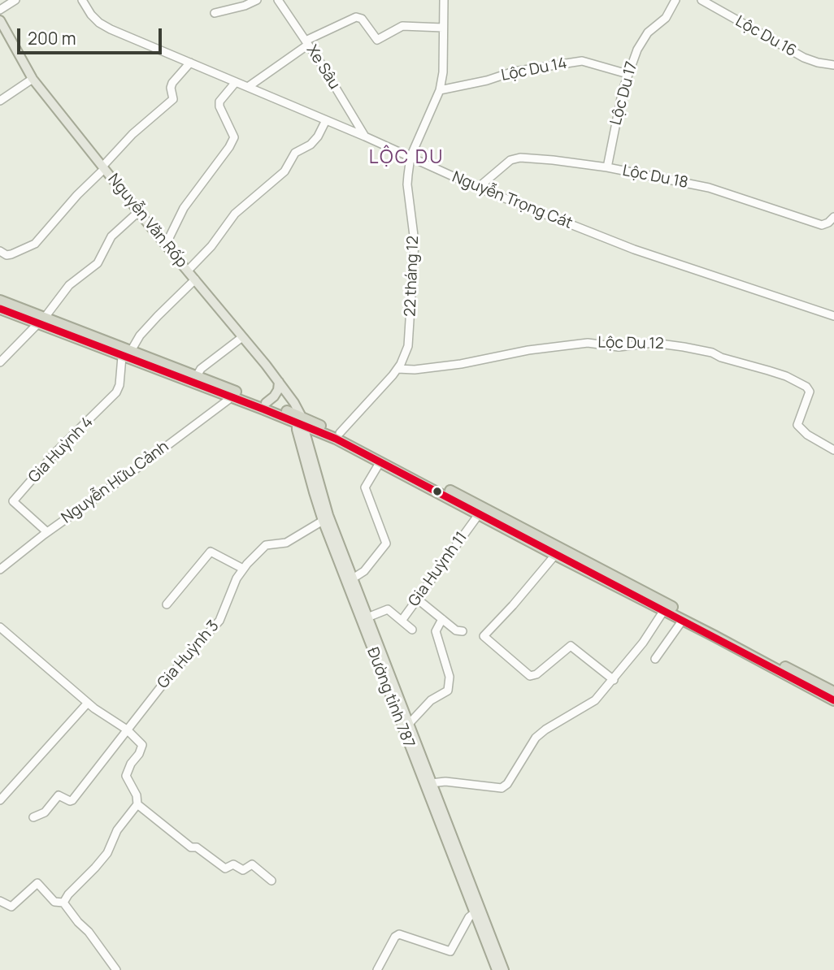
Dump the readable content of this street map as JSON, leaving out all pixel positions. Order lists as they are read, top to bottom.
{
  "streets": {
    "main road": ["Nguyễn Văn Rốp", "Đường tỉnh 787"],
    "street": [
      "Lộc Du 16",
      "Xe Sâu",
      "Lộc Du 14",
      "Lộc Du 17",
      "Lộc Du 18",
      "Nguyễn Trọng Cát",
      "22 tháng 12",
      "Lộc Du 12",
      "Gia Huỳnh 4",
      "Nguyễn Hữu Cảnh",
      "Gia Huỳnh 11",
      "Gia Huỳnh 3"
    ]
  },
  "crossings": [
    ["Xe Sâu", "Nguyễn Trọng Cát"],
    ["Lộc Du 14", "Lộc Du 17"],
    ["Lộc Du 14", "22 tháng 12"],
    ["Lộc Du 17", "Lộc Du 18"],
    ["Lộc Du 18", "Nguyễn Trọng Cát"],
    ["Nguyễn Trọng Cát", "22 tháng 12"],
    ["Nguyễn Văn Rốp", "Đường tỉnh 787"],
    ["22 tháng 12", "Lộc Du 12"],
    ["Gia Huỳnh 4", "Nguyễn Hữu Cảnh"],
    ["Gia Huỳnh 11", "Đường tỉnh 787"],
    ["Gia Huỳnh 3", "Đường tỉnh 787"]
  ],
  "districts": ["LỘC DU"],
  "scale_bar": "200 m"
}
